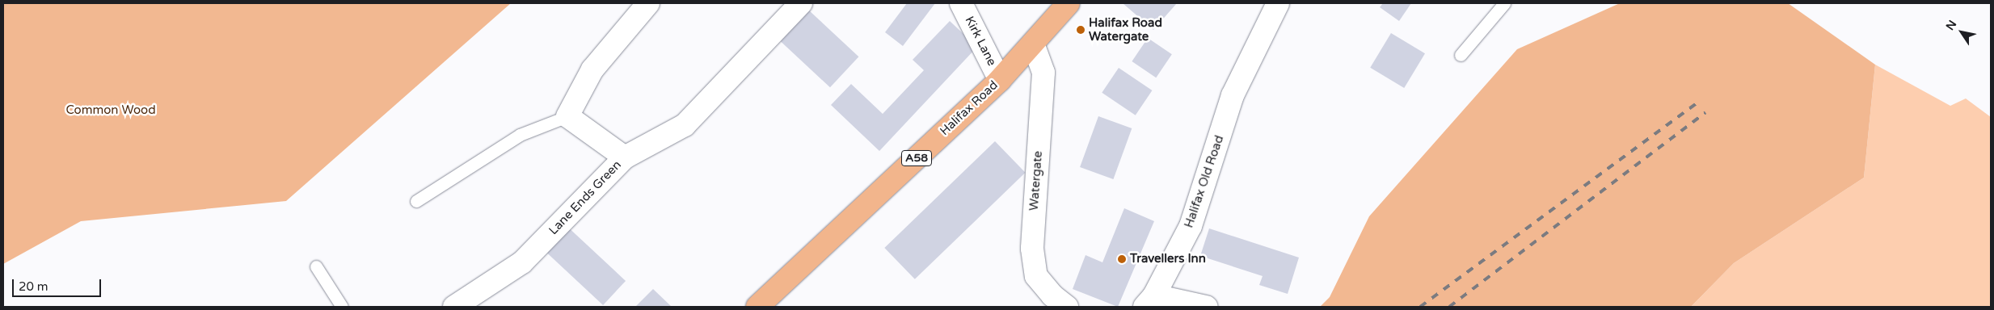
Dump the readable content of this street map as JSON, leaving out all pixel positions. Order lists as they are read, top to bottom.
{
  "streets": {
    "highway": ["Halifax Road", "A58"],
    "street": [
      "Kirk Lane",
      "Watergate",
      "Halifax Old Road",
      "Lane Ends Green"
    ]
  },
  "crossings": [
    ["Kirk Lane", "Halifax Road"],
    ["Halifax Road", "Watergate"]
  ],
  "parks": ["Common Wood"],
  "places": ["Halifax Road Watergate", "Travellers Inn"],
  "scale_bar": "20 m",
  "north": "top left"
}
